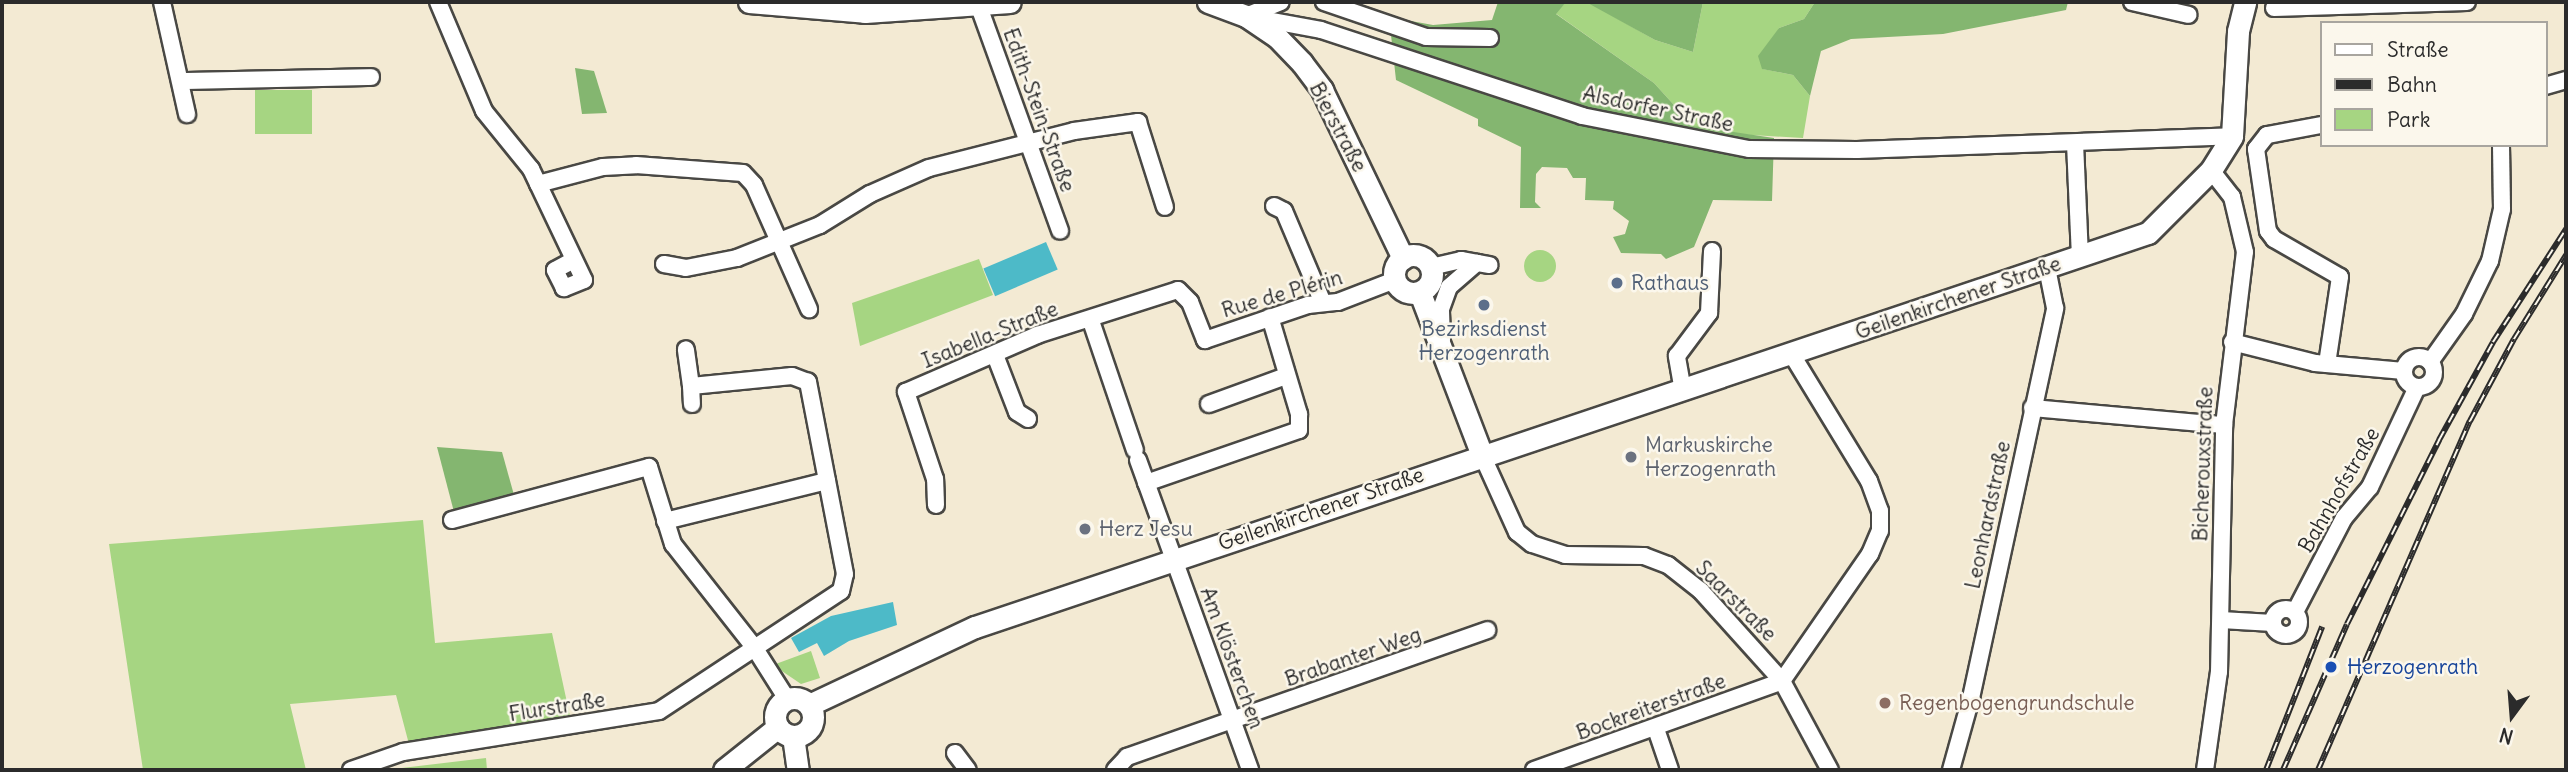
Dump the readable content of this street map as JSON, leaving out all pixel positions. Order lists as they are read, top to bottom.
{
  "streets": {
    "main road": ["Bierstraße", "Geilenkirchener Straße"],
    "street": [
      "Alsdorfer Straße",
      "Edith-Stein-Straße",
      "Rue de Plérin",
      "Isabella-Straße",
      "Bicherouxstraße",
      "Bahnhofstraße",
      "Leonhardstraße",
      "Saarstraße",
      "Brabanter Weg",
      "Am Klösterchen",
      "Flurstraße",
      "Bockreiterstraße"
    ]
  },
  "crossings": [
    ["Alsdorfer Straße", "Bierstraße"],
    ["Alsdorfer Straße", "Geilenkirchener Straße"],
    ["Bierstraße", "Rue de Plérin"],
    ["Rue de Plérin", "Isabella-Straße"],
    ["Rue de Plérin", "Am Klösterchen"],
    ["Geilenkirchener Straße", "Bicherouxstraße"],
    ["Geilenkirchener Straße", "Leonhardstraße"],
    ["Geilenkirchener Straße", "Saarstraße"],
    ["Geilenkirchener Straße", "Am Klösterchen"],
    ["Isabella-Straße", "Am Klösterchen"],
    ["Bicherouxstraße", "Bahnhofstraße"],
    ["Saarstraße", "Bockreiterstraße"],
    ["Brabanter Weg", "Am Klösterchen"]
  ],
  "places": [
    "Rathaus",
    "Bezirksdienst Herzogenrath",
    "Markuskirche Herzogenrath",
    "Herz Jesu",
    "Herzogenrath",
    "Regenbogengrundschule"
  ],
  "legend": ["Straße", "Bahn", "Park"],
  "north": "bottom"
}
